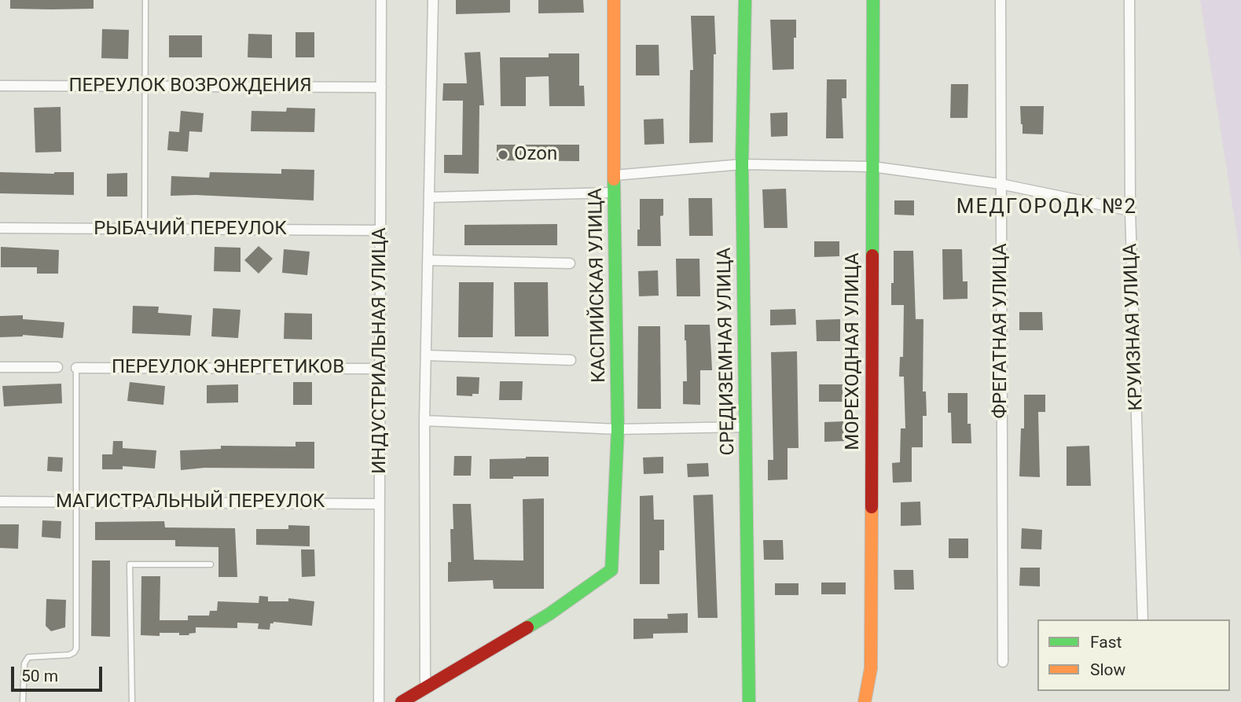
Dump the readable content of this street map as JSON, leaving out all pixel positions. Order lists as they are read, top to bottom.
{
  "streets": {
    "street": [
      "ПЕРЕУЛОК ВОЗРОЖДЕНИЯ",
      "РЫБАЧИЙ ПЕРЕУЛОК",
      "КАСПИЙСКАЯ УЛИЦА",
      "КРУИЗНАЯ УЛИЦА",
      "ФРЕГАТНАЯ УЛИЦА",
      "ИНДУСТРИАЛЬНАЯ УЛИЦА",
      "СРЕДИЗЕМНАЯ УЛИЦА",
      "МОРЕХОДНАЯ УЛИЦА",
      "ПЕРЕУЛОК ЭНЕРГЕТИКОВ",
      "МАГИСТРАЛЬНЫЙ ПЕРЕУЛОК"
    ]
  },
  "crossings": [
    ["ПЕРЕУЛОК ВОЗРОЖДЕНИЯ", "ИНДУСТРИАЛЬНАЯ УЛИЦА"],
    ["РЫБАЧИЙ ПЕРЕУЛОК", "ИНДУСТРИАЛЬНАЯ УЛИЦА"],
    ["ИНДУСТРИАЛЬНАЯ УЛИЦА", "ПЕРЕУЛОК ЭНЕРГЕТИКОВ"],
    ["ИНДУСТРИАЛЬНАЯ УЛИЦА", "МАГИСТРАЛЬНЫЙ ПЕРЕУЛОК"]
  ],
  "districts": ["МЕДГОРОДК №2"],
  "places": ["Ozon"],
  "legend": ["Fast", "Slow"],
  "scale_bar": "50 m"
}
